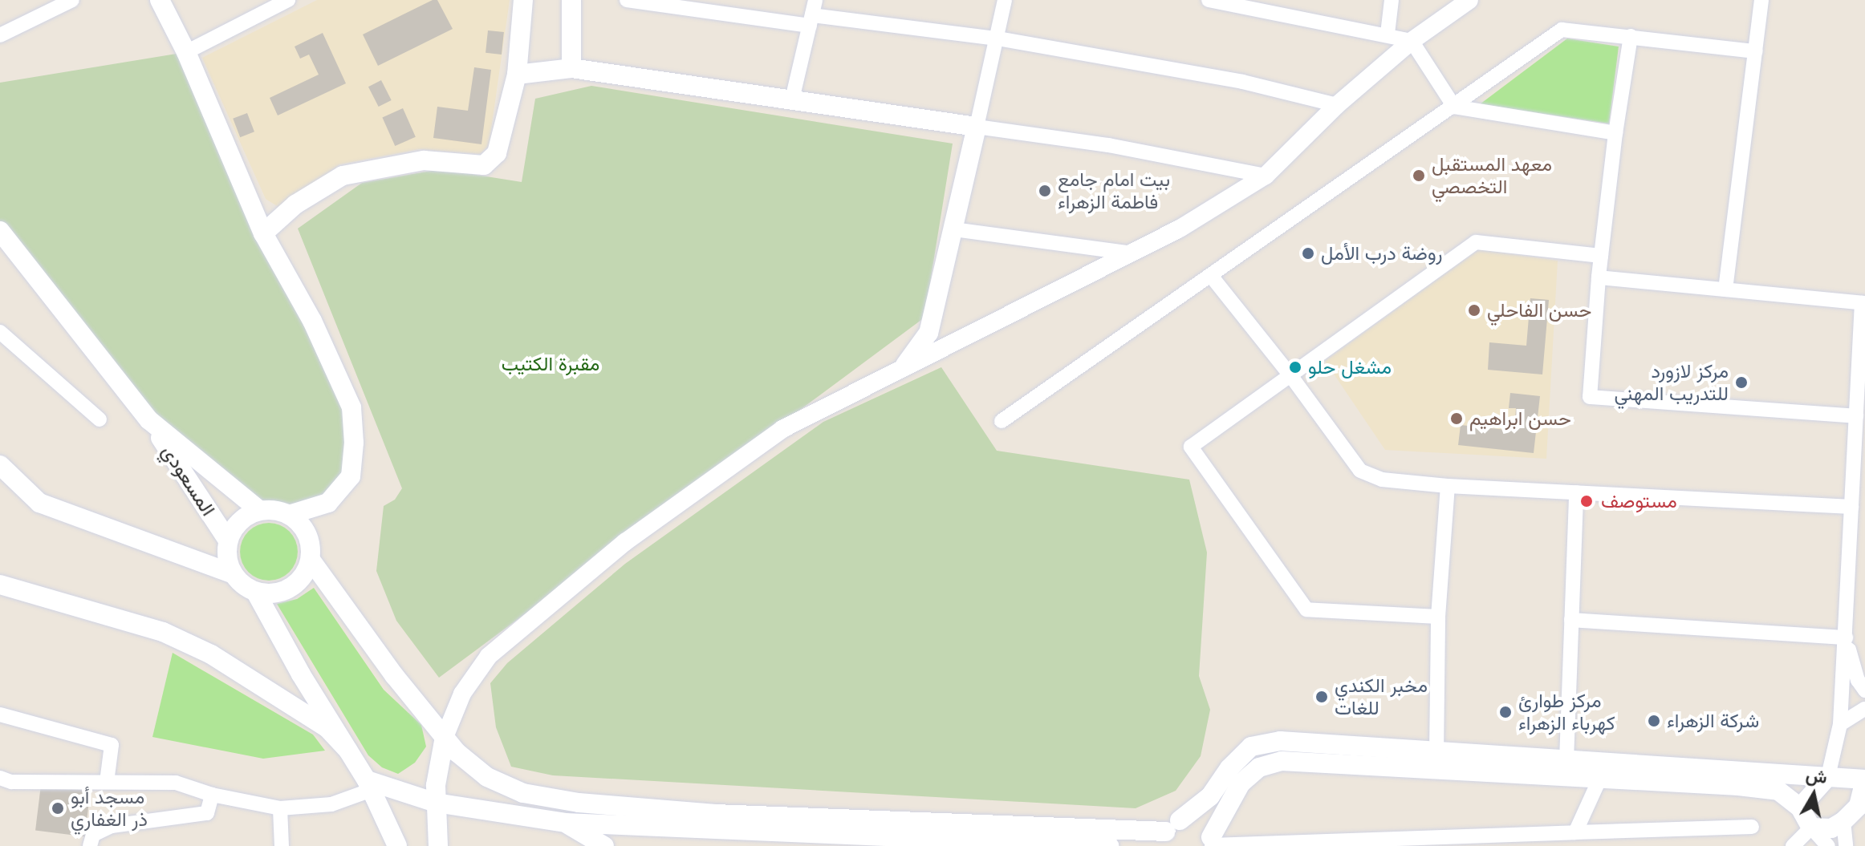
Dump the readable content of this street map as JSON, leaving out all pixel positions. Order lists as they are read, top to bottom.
{
  "streets": {
    "main road": ["المسعودي"]
  },
  "parks": ["مقبرة الكتيب"],
  "places": [
    "معهد المستقبل التخصصي",
    "بيت امام جامع فاطمة الزهراء",
    "روضة درب الأمل",
    "حسن الفاحلي",
    "مشغل حلو",
    "مركز لازورد للتدريب المهني",
    "حسن ابراهيم",
    "مستوصف",
    "مخبر الكندي للغات",
    "مركز طوارئ كهرباء الزهراء",
    "شركة الزهراء",
    "مسجد أبو ذر الغفاري"
  ],
  "north": "top"
}
